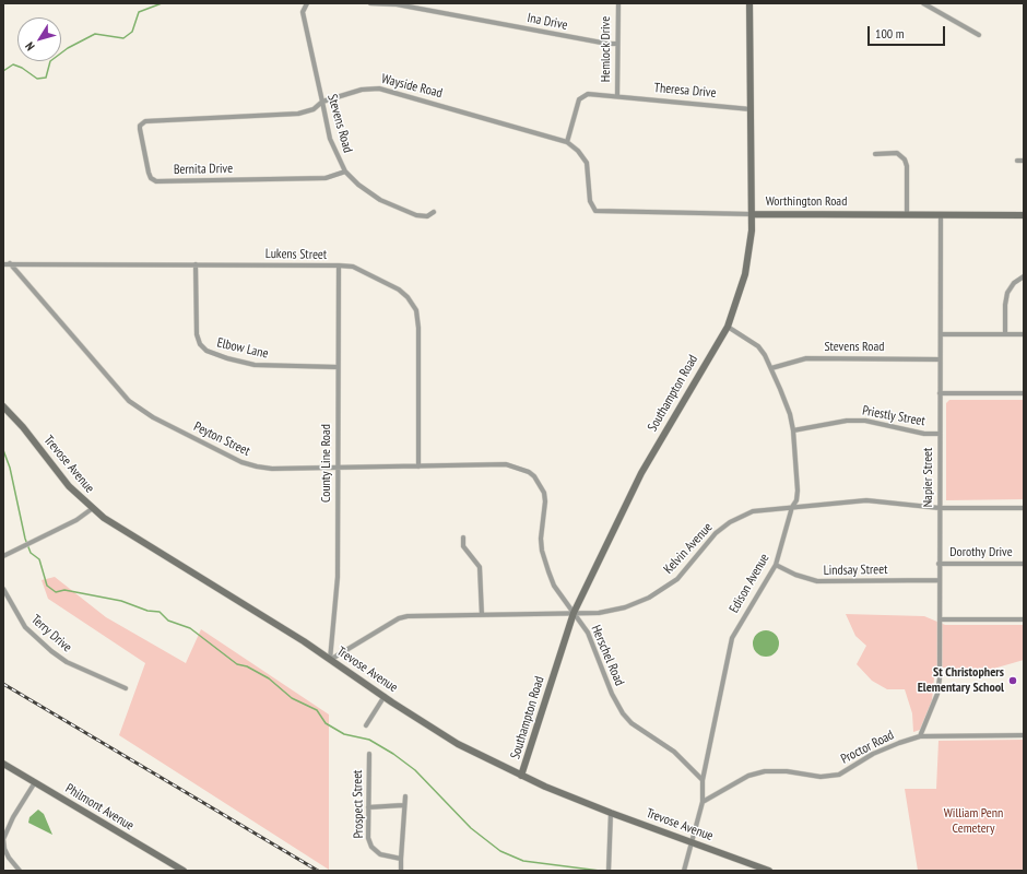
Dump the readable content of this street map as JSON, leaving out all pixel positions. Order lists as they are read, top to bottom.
{
  "streets": {
    "street": [
      "Ina Drive",
      "Hemlock Drive",
      "Wayside Road",
      "Theresa Drive",
      "Stevens Road",
      "Bernita Drive",
      "Worthington Road",
      "Lukens Street",
      "Elbow Lane",
      "Southampton Road",
      "Priestly Street",
      "Peyton Street",
      "County Line Road",
      "Trevose Avenue",
      "Napier Street",
      "Kelvin Avenue",
      "Dorothy Drive",
      "Lindsay Street",
      "Edison Avenue",
      "Terry Drive",
      "Herschel Road",
      "Proctor Road",
      "Prospect Street",
      "Philmont Avenue"
    ]
  },
  "crossings": [
    ["Ina Drive", "Hemlock Drive"],
    ["Hemlock Drive", "Theresa Drive"],
    ["Wayside Road", "Stevens Road"],
    ["Wayside Road", "Bernita Drive"],
    ["Wayside Road", "Worthington Road"],
    ["Theresa Drive", "Southampton Road"],
    ["Stevens Road", "Bernita Drive"],
    ["Stevens Road", "Napier Street"],
    ["Stevens Road", "Edison Avenue"],
    ["Worthington Road", "Southampton Road"],
    ["Worthington Road", "Napier Street"],
    ["Lukens Street", "Elbow Lane"],
    ["Lukens Street", "Peyton Street"],
    ["Lukens Street", "County Line Road"],
    ["Elbow Lane", "County Line Road"],
    ["Southampton Road", "Trevose Avenue"],
    ["Southampton Road", "Kelvin Avenue"],
    ["Southampton Road", "Edison Avenue"],
    ["Southampton Road", "Herschel Road"],
    ["Priestly Street", "Napier Street"],
    ["Priestly Street", "Edison Avenue"],
    ["Peyton Street", "County Line Road"],
    ["Peyton Street", "Herschel Road"],
    ["County Line Road", "Trevose Avenue"],
    ["County Line Road", "Kelvin Avenue"],
    ["Trevose Avenue", "Kelvin Avenue"],
    ["Trevose Avenue", "Edison Avenue"],
    ["Napier Street", "Kelvin Avenue"],
    ["Napier Street", "Dorothy Drive"],
    ["Napier Street", "Lindsay Street"],
    ["Napier Street", "Proctor Road"],
    ["Kelvin Avenue", "Edison Avenue"],
    ["Kelvin Avenue", "Herschel Road"],
    ["Lindsay Street", "Edison Avenue"],
    ["Edison Avenue", "Herschel Road"],
    ["Edison Avenue", "Proctor Road"]
  ],
  "parks": ["William Penn Cemetery"],
  "places": ["St Christophers Elementary School"],
  "scale_bar": "100 m",
  "north": "bottom left"
}
